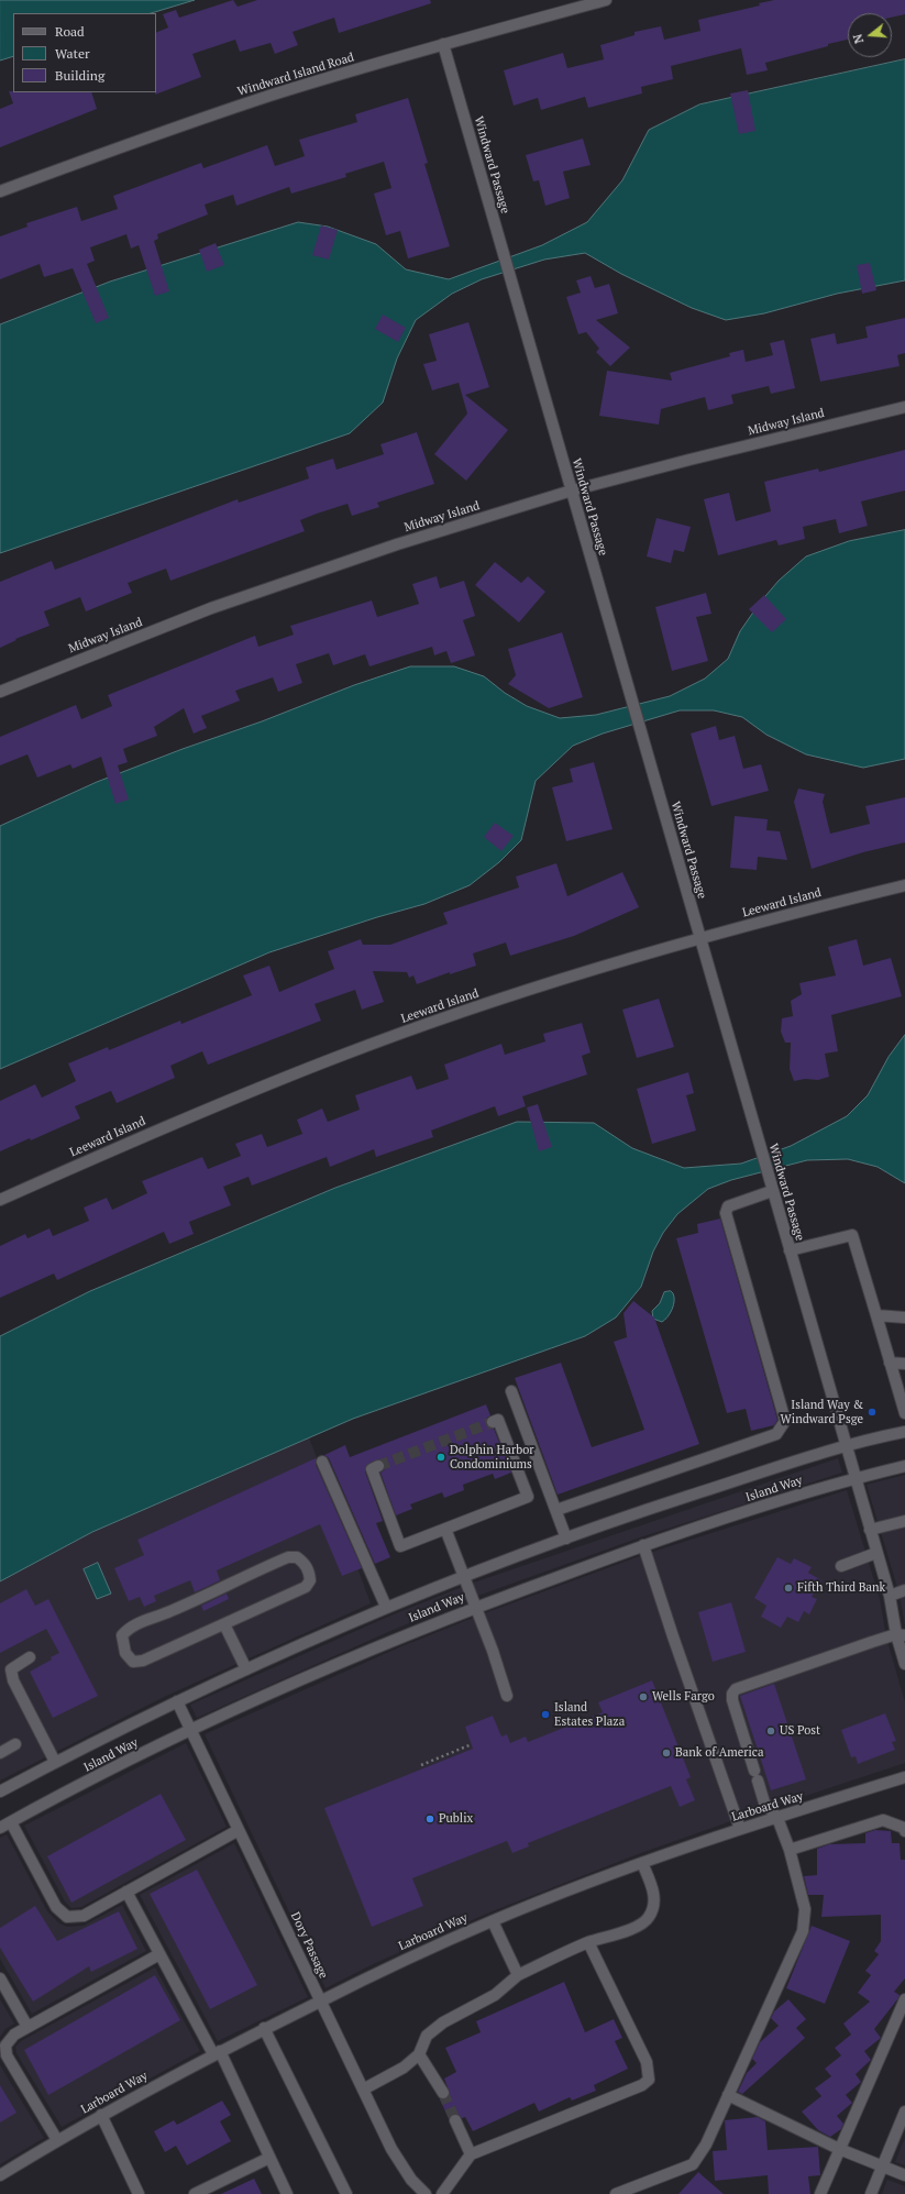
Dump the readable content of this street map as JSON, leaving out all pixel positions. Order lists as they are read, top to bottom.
{
  "streets": {
    "street": [
      "Windward Island Road",
      "Windward Passage",
      "Midway Island",
      "Leeward Island",
      "Island Way",
      "Larboard Way",
      "Dory Passage"
    ]
  },
  "crossings": [
    ["Windward Island Road", "Windward Passage"],
    ["Windward Passage", "Midway Island"],
    ["Windward Passage", "Leeward Island"],
    ["Windward Passage", "Island Way"],
    ["Island Way", "Dory Passage"],
    ["Larboard Way", "Dory Passage"]
  ],
  "places": [
    "Island Way & Windward Psge",
    "Dolphin Harbor Condominiums",
    "Fifth Third Bank",
    "Wells Fargo",
    "Island Estates Plaza",
    "US Post",
    "Bank of America",
    "Publix"
  ],
  "legend": ["Road", "Water", "Building"],
  "north": "left"
}
